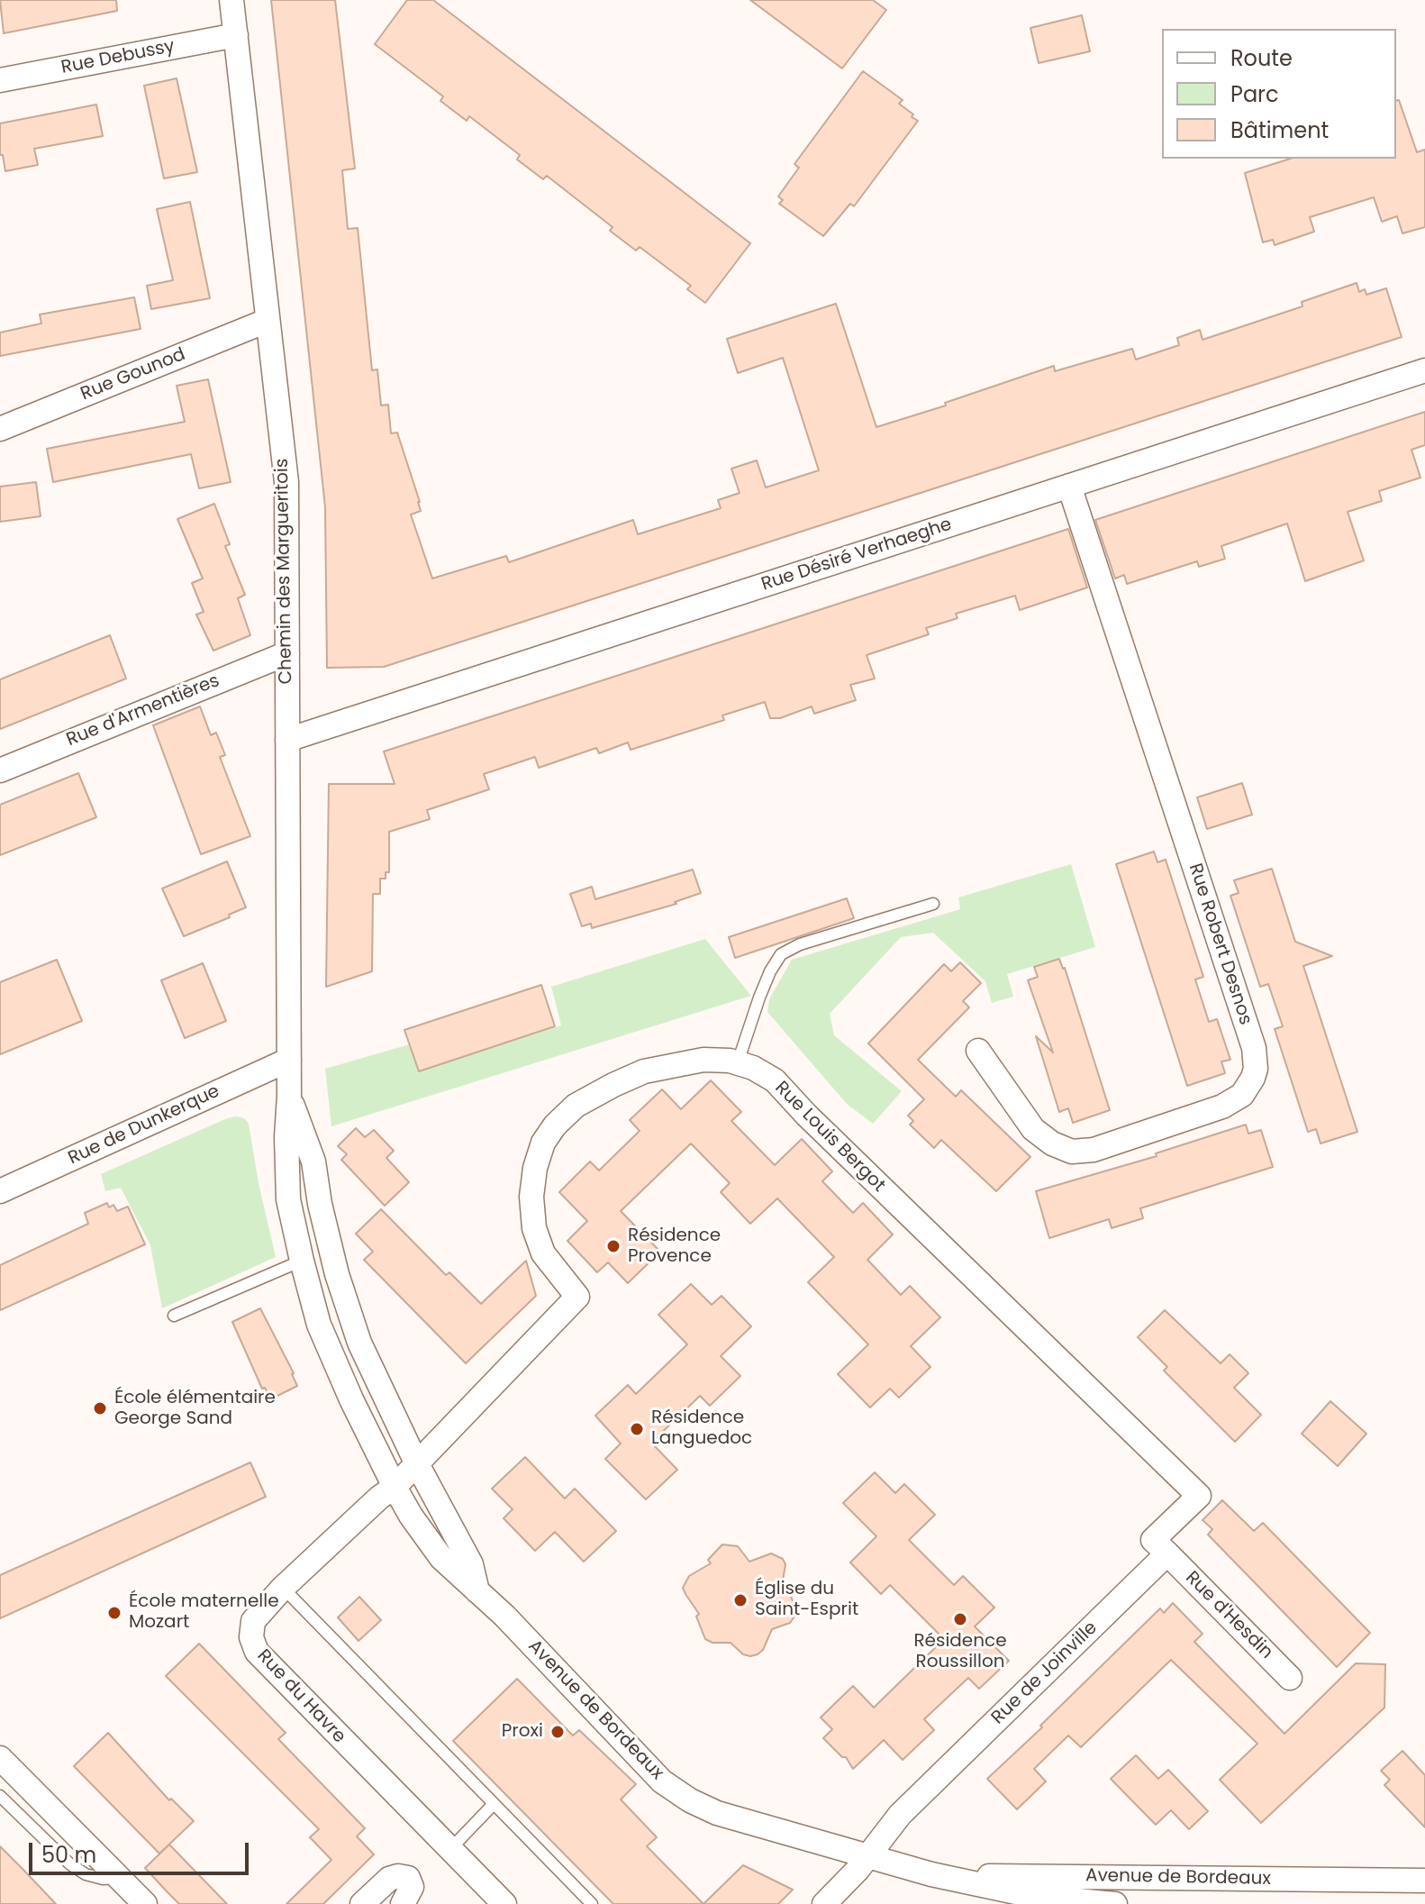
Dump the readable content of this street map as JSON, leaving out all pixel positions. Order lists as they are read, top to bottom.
{
  "streets": {
    "street": [
      "Rue Debussy",
      "Rue Gounod",
      "Rue Désiré Verhaeghe",
      "Chemin des Margueritois",
      "Rue d'Armentières",
      "Rue Robert Desnos",
      "Rue de Dunkerque",
      "Rue Louis Bergot",
      "Rue d'Hesdin",
      "Rue de Joinville",
      "Rue du Havre",
      "Avenue de Bordeaux"
    ]
  },
  "crossings": [
    ["Rue Debussy", "Chemin des Margueritois"],
    ["Rue Gounod", "Chemin des Margueritois"],
    ["Rue Désiré Verhaeghe", "Chemin des Margueritois"],
    ["Rue Désiré Verhaeghe", "Rue Robert Desnos"],
    ["Chemin des Margueritois", "Rue d'Armentières"],
    ["Chemin des Margueritois", "Rue de Dunkerque"],
    ["Chemin des Margueritois", "Avenue de Bordeaux"],
    ["Rue de Dunkerque", "Avenue de Bordeaux"],
    ["Rue Louis Bergot", "Rue d'Hesdin"],
    ["Rue Louis Bergot", "Rue de Joinville"],
    ["Rue Louis Bergot", "Rue du Havre"],
    ["Rue Louis Bergot", "Avenue de Bordeaux"],
    ["Rue d'Hesdin", "Rue de Joinville"],
    ["Rue de Joinville", "Avenue de Bordeaux"],
    ["Rue du Havre", "Avenue de Bordeaux"]
  ],
  "places": [
    "Résidence Provence",
    "École élémentaire George Sand",
    "Résidence Languedoc",
    "Église du Saint-Esprit",
    "École maternelle Mozart",
    "Résidence Roussillon",
    "Proxi"
  ],
  "legend": ["Route", "Parc", "Bâtiment"],
  "scale_bar": "50 m"
}
